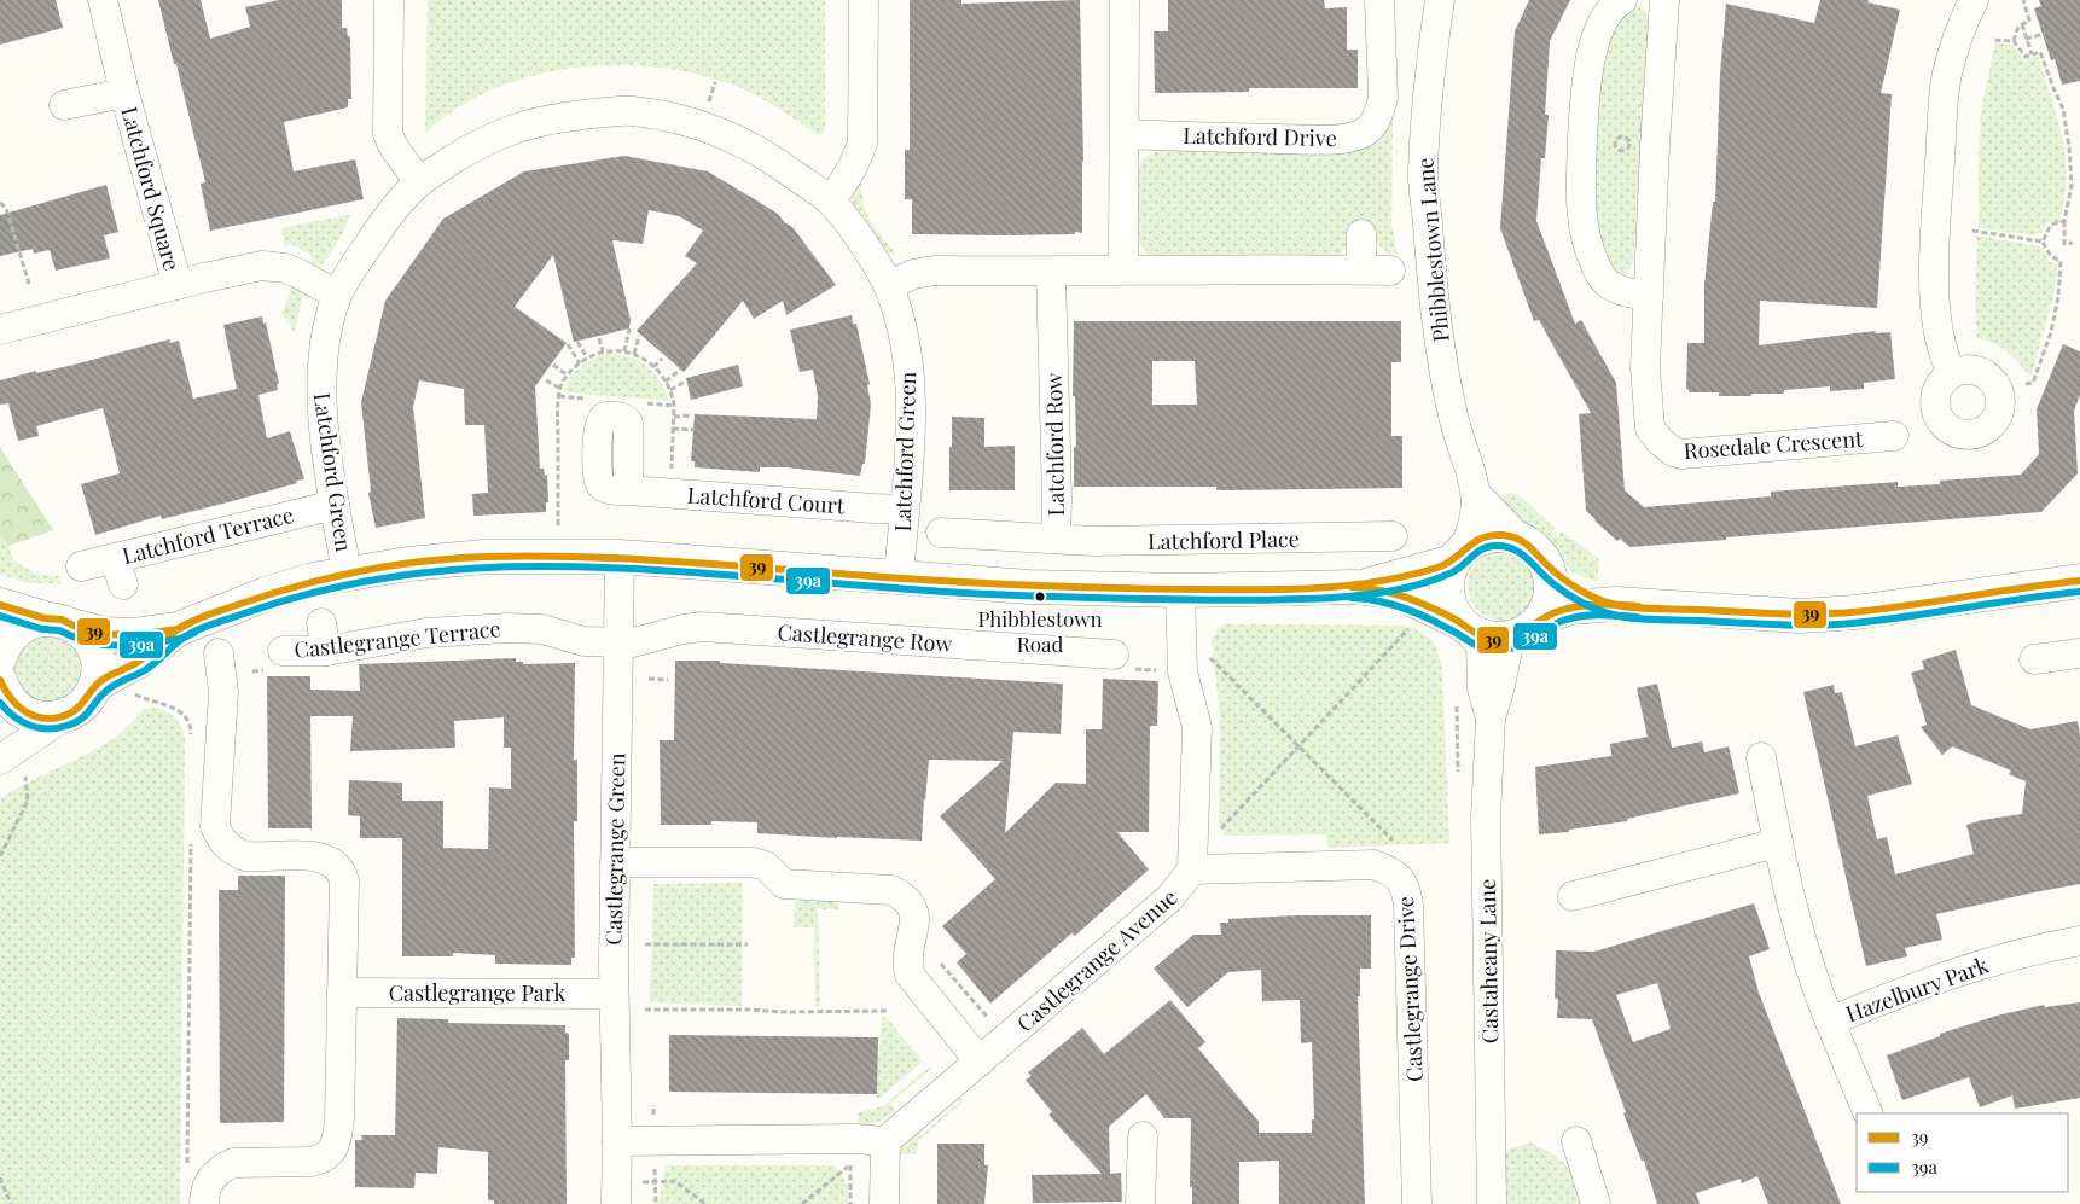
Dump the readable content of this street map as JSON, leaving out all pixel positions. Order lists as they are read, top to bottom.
{
  "streets": {
    "street": [
      "Latchford Drive",
      "Latchford Square",
      "Phibblestown Lane",
      "Latchford Row",
      "Rosedale Crescent",
      "Latchford Green",
      "Latchford Court",
      "Latchford Terrace",
      "Latchford Place",
      "Castlegrange Row",
      "Castlegrange Terrace",
      "Castlegrange Green",
      "Castlegrange Avenue",
      "Castaheany Lane",
      "Castlegrange Drive",
      "Hazelbury Park",
      "Castlegrange Park"
    ]
  },
  "crossings": [
    ["Latchford Square", "Latchford Green"],
    ["Phibblestown Lane", "Castaheany Lane"],
    ["Latchford Row", "Latchford Place"],
    ["Latchford Green", "Latchford Court"],
    ["Latchford Green", "Latchford Terrace"],
    ["Castlegrange Row", "Castlegrange Terrace"],
    ["Castlegrange Row", "Castlegrange Green"],
    ["Castlegrange Terrace", "Castlegrange Green"],
    ["Castlegrange Green", "Castlegrange Park"],
    ["Castlegrange Avenue", "Castlegrange Drive"]
  ],
  "places": ["Phibblestown Road"],
  "lines": ["transit line 39", "transit line 39a"],
  "legend": ["39", "39a"]
}
